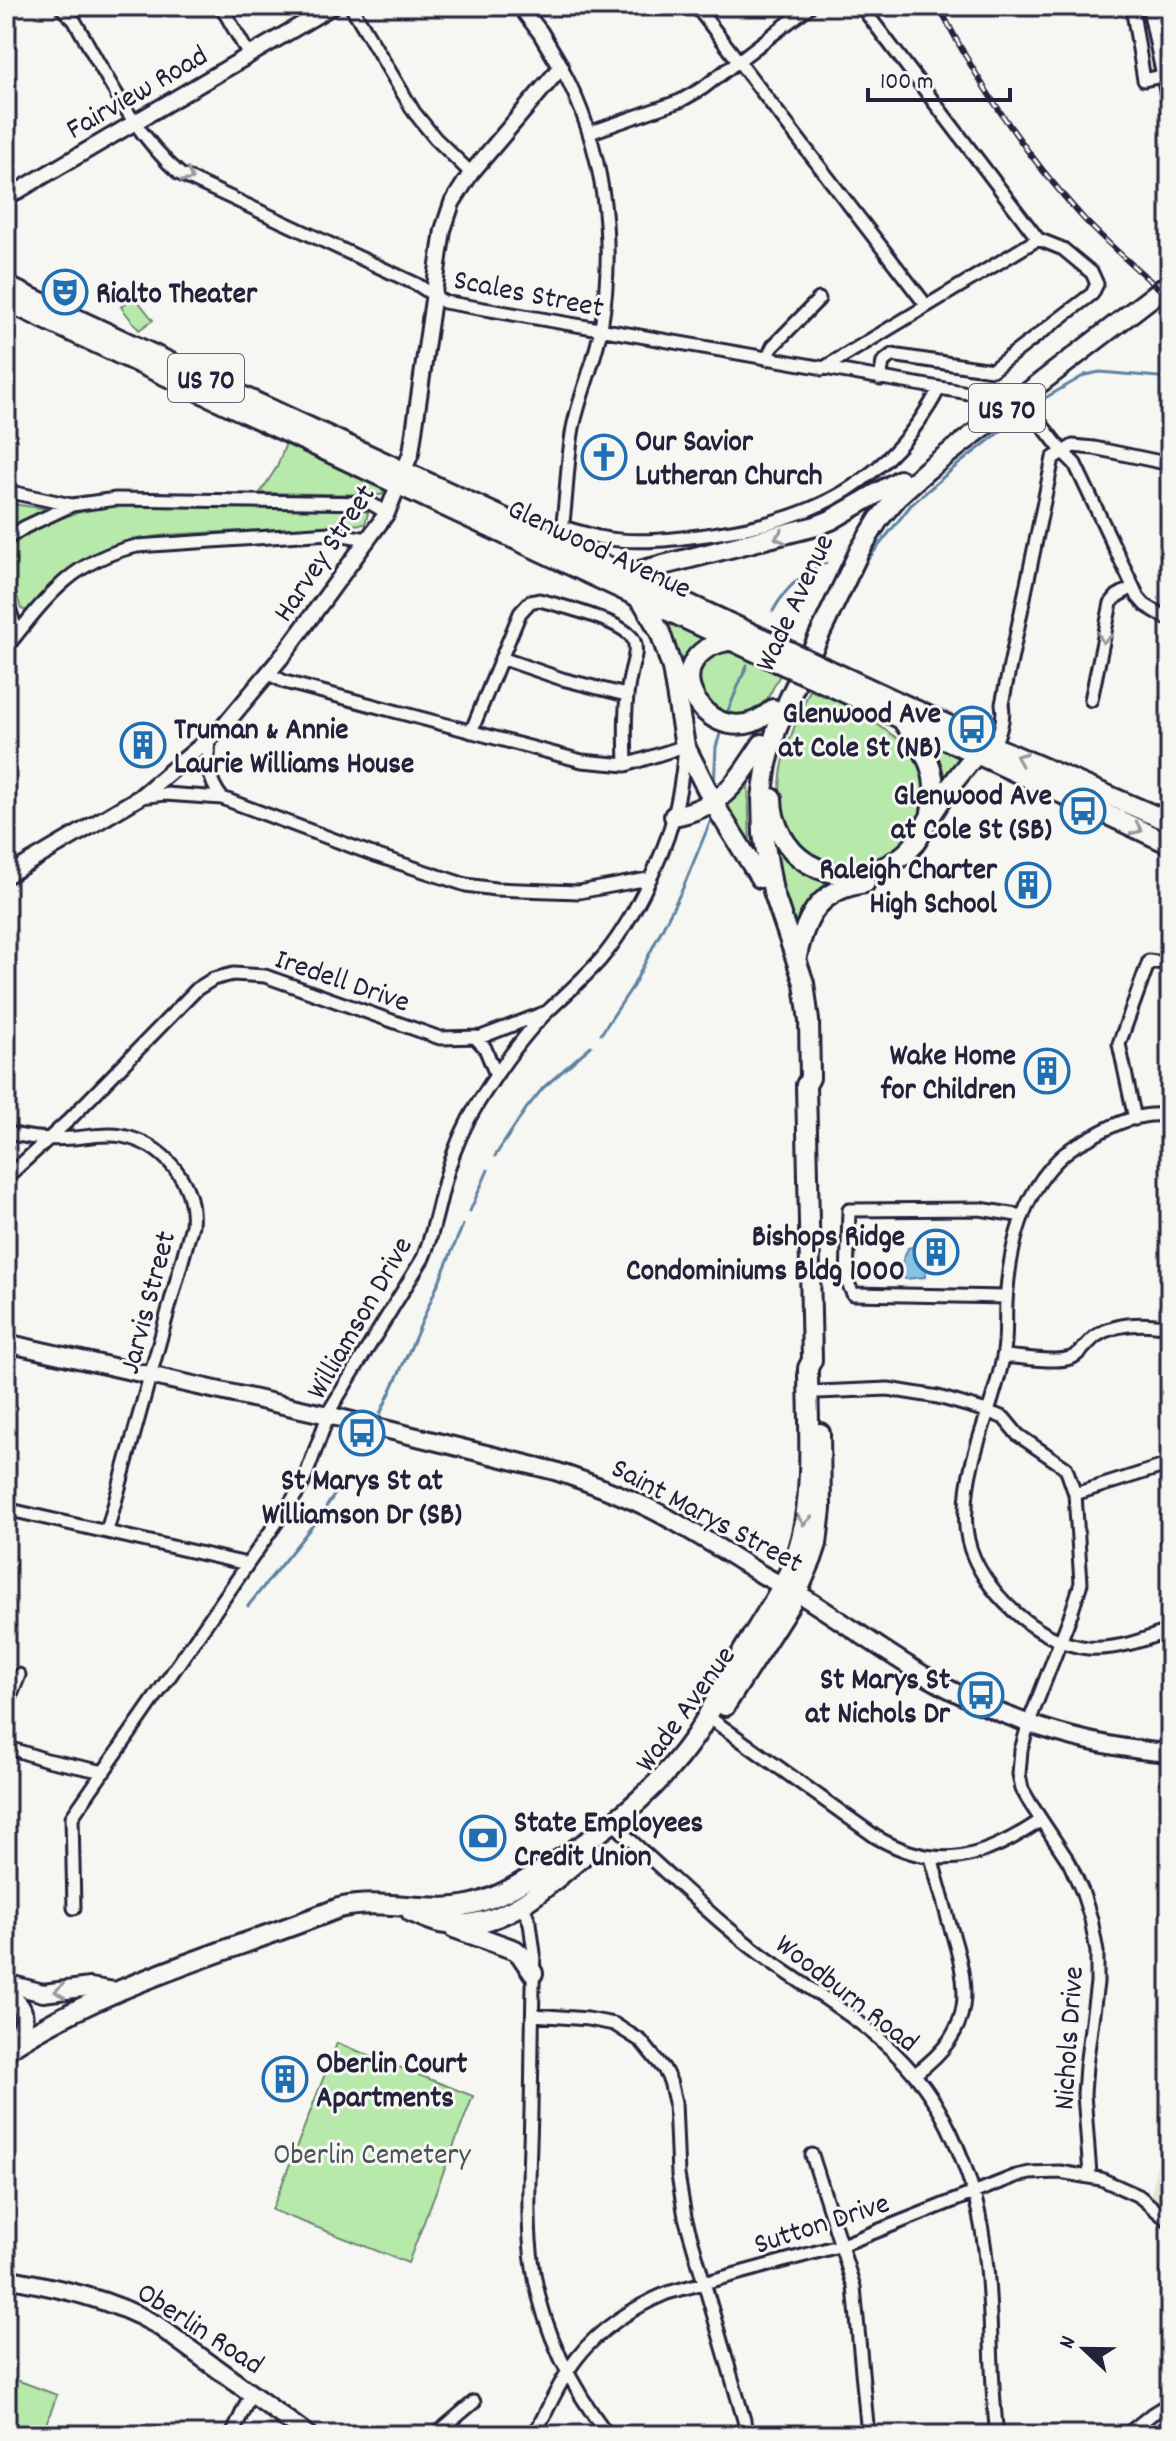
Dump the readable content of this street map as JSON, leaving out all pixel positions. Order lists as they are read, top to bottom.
{
  "streets": {
    "main road": [
      "US 70",
      "Glenwood Avenue",
      "Wade Avenue",
      "Saint Marys Street",
      "Oberlin Road"
    ],
    "street": [
      "Fairview Road",
      "Scales Street",
      "Harvey Street",
      "Iredell Drive",
      "Jarvis Street",
      "Williamson Drive",
      "Woodburn Road",
      "Nichols Drive",
      "Sutton Drive"
    ]
  },
  "crossings": [
    ["Fairview Road", "Scales Street"],
    ["Scales Street", "Harvey Street"],
    ["Scales Street", "Wade Avenue"],
    ["US 70", "Glenwood Avenue"],
    ["US 70", "Wade Avenue"],
    ["Glenwood Avenue", "Harvey Street"],
    ["Wade Avenue", "Saint Marys Street"],
    ["Wade Avenue", "Woodburn Road"],
    ["Iredell Drive", "Jarvis Street"],
    ["Iredell Drive", "Williamson Drive"],
    ["Jarvis Street", "Saint Marys Street"],
    ["Williamson Drive", "Saint Marys Street"],
    ["Saint Marys Street", "Nichols Drive"],
    ["Woodburn Road", "Sutton Drive"],
    ["Nichols Drive", "Sutton Drive"]
  ],
  "parks": ["Oberlin Cemetery"],
  "places": {
    "theatre": ["Rialto Theater"],
    "church": ["Our Savior Lutheran Church"],
    "bus stop": [
      "Glenwood Ave at Cole St (NB)",
      "Glenwood Ave at Cole St (SB)",
      "St Marys St at Williamson Dr (SB)",
      "St Marys St at Nichols Dr"
    ],
    "building": [
      "Truman & Annie Laurie Williams House",
      "Raleigh Charter High School",
      "Wake Home for Children",
      "Bishops Ridge Condominiums Bldg 1000",
      "Oberlin Court Apartments"
    ],
    "bank": ["State Employees Credit Union"]
  },
  "scale_bar": "100 m",
  "north": "left"
}
